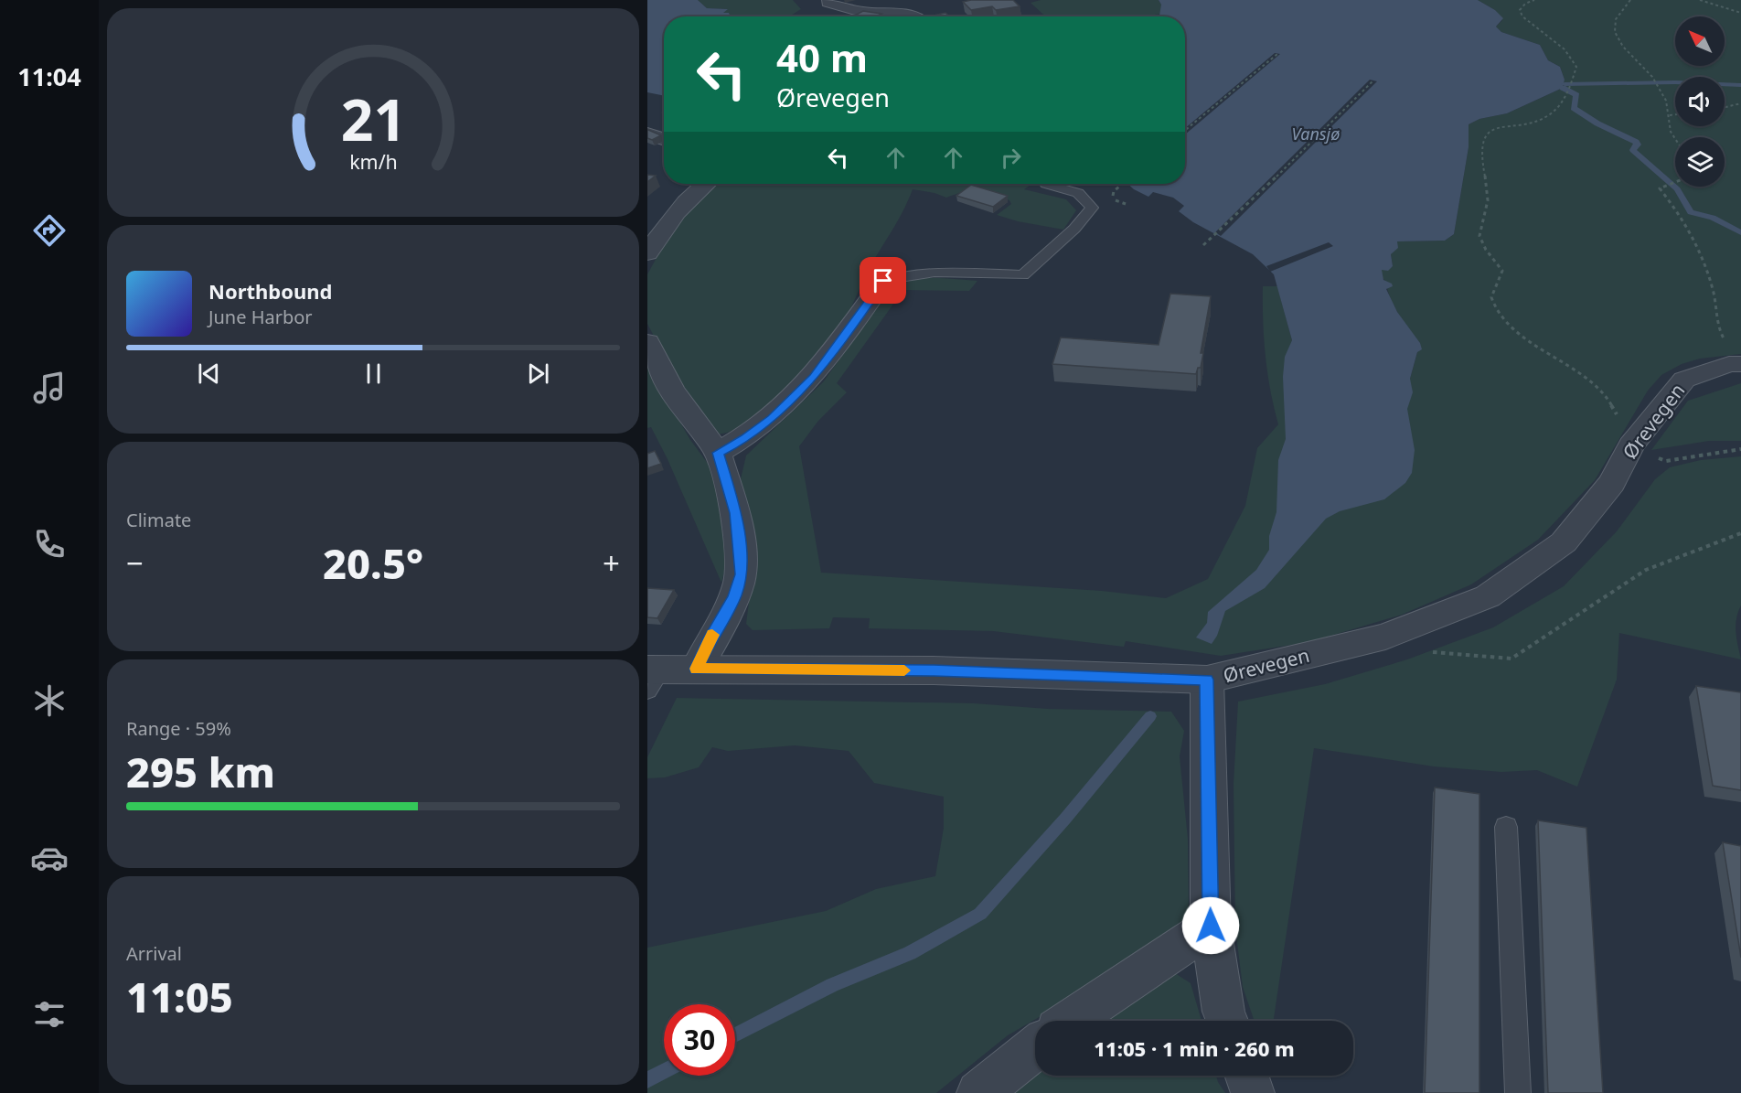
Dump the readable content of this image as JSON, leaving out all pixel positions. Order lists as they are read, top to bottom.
{
  "streets": {
    "street": ["Ørevegen"]
  },
  "water": ["Vansjø"],
  "north": "top left",
  "page": {
    "tabs": "11:04",
    "turn": ["40 m", "Ørevegen"],
    "song": ["Northbound", "June Harbor"],
    "tile": [
      "Climate",
      ["Range · 59%", "295 km"],
      ["Arrival", "11:05"]
    ],
    "heat": ["−", "20.5°", "+"],
    "limit": "30",
    "trip": "11:05 · 1 min · 260 m",
    "gauge": ["21", "km/h"]
  }
}
